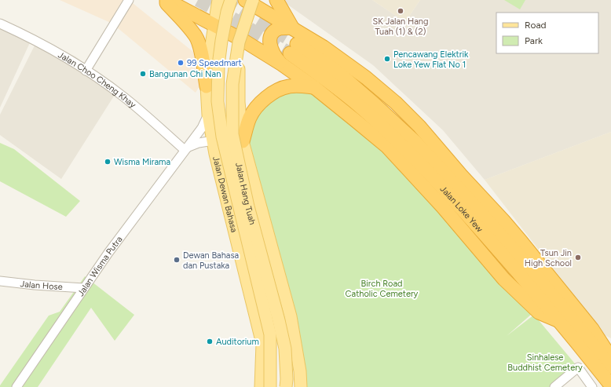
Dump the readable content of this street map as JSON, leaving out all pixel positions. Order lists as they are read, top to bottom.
{
  "streets": {
    "highway": ["Jalan Loke Yew"],
    "main road": ["Jalan Hang Tuah", "Jalan Dewan Bahasa"],
    "street": ["Jalan Choo Cheng Khay", "Jalan Wisma Putra", "Jalan Hose"]
  },
  "crossings": [
    ["Jalan Choo Cheng Khay", "Jalan Wisma Putra"],
    ["Jalan Dewan Bahasa", "Jalan Wisma Putra"],
    ["Jalan Wisma Putra", "Jalan Hose"]
  ],
  "parks": ["Birch Road Catholic Cemetery", "Sinhalese Buddhist Cemetery"],
  "places": [
    "SK Jalan Hang Tuah (1) & (2)",
    "Pencawang Elektrik Loke Yew Flat No 1",
    "99 Speedmart",
    "Bangunan Chi Nan",
    "Wisma Mirama",
    "Tsun Jin High School",
    "Dewan Bahasa dan Pustaka",
    "Auditorium"
  ],
  "legend": ["Road", "Park"]
}
